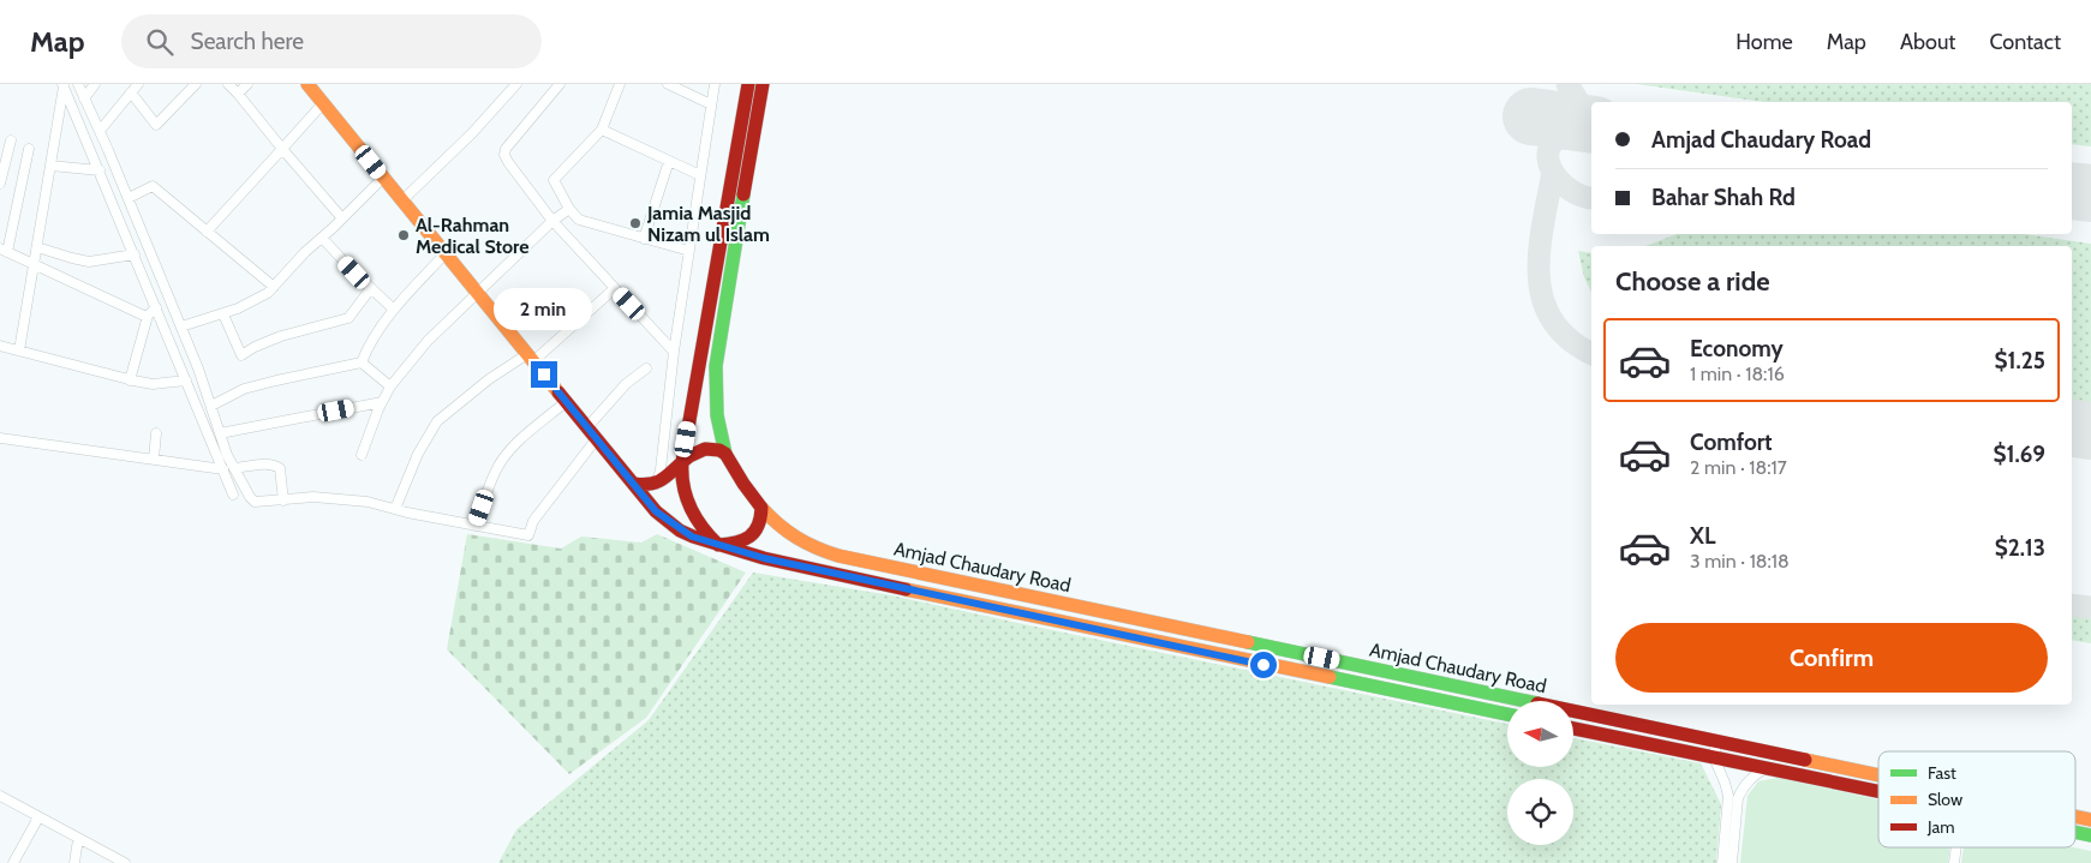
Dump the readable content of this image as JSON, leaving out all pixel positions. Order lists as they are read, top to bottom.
{
  "streets": {
    "main road": ["Amjad Chaudary Road"]
  },
  "places": ["Jamia Masjid Nizam ul Islam", "Al-Rahman Medical Store"],
  "legend": ["Fast", "Slow", "Jam"],
  "north": "left",
  "page": {
    "header": "Map",
    "search": "Search here",
    "nav": [
      "Home",
      "Map",
      "About",
      "Contact"
    ],
    "banner": ["Amjad Chaudary Road", "Bahar Shah Rd"],
    "heading": "Choose a ride",
    "bubble": "2 min",
    "list": [
      {
        "name": "Economy",
        "note": "1 min · 18:16",
        "value": "$1.25"
      },
      {
        "name": "Comfort",
        "note": "2 min · 18:17",
        "value": "$1.69"
      },
      {
        "name": "XL",
        "note": "3 min · 18:18",
        "value": "$2.13"
      }
    ],
    "buttons": "Confirm"
  }
}
